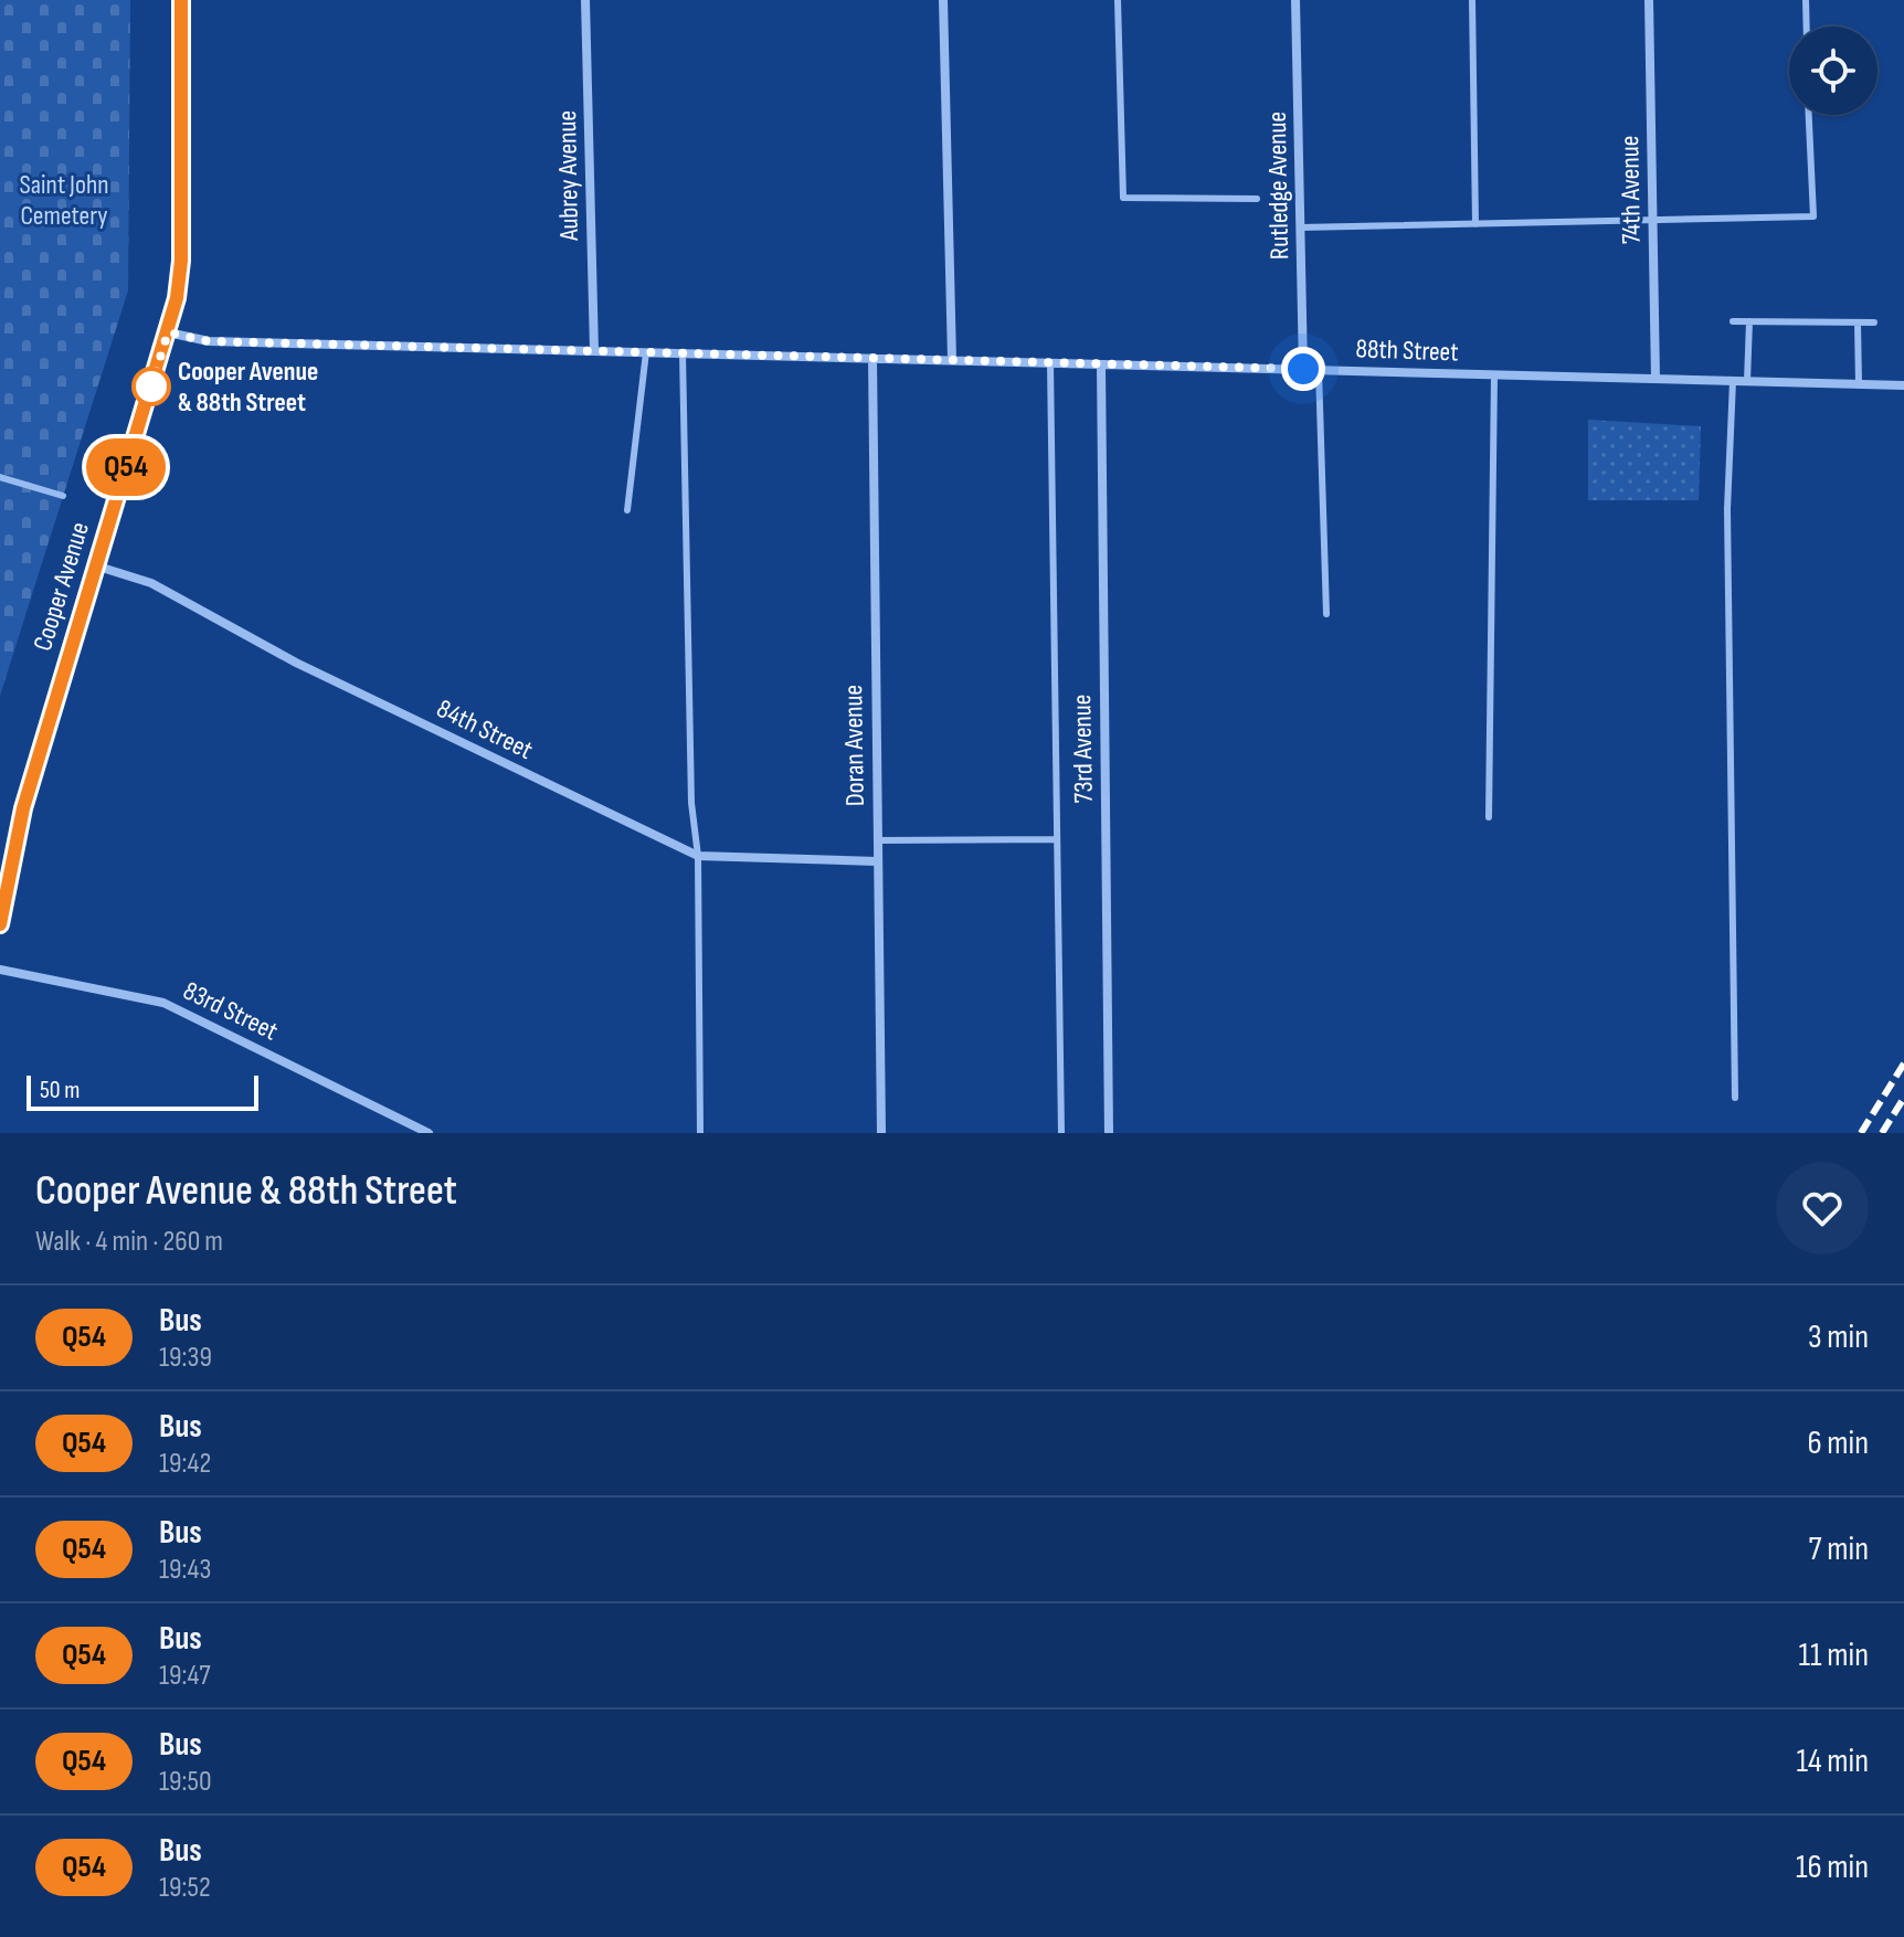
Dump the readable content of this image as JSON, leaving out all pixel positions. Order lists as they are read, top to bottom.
{
  "streets": {
    "main road": ["Cooper Avenue"],
    "street": [
      "Aubrey Avenue",
      "Rutledge Avenue",
      "74th Avenue",
      "88th Street",
      "84th Street",
      "Doran Avenue",
      "73rd Avenue",
      "83rd Street"
    ]
  },
  "crossings": [
    ["Aubrey Avenue", "88th Street"],
    ["Rutledge Avenue", "88th Street"],
    ["74th Avenue", "88th Street"],
    ["88th Street", "Cooper Avenue"],
    ["88th Street", "Doran Avenue"],
    ["88th Street", "73rd Avenue"],
    ["Cooper Avenue", "84th Street"],
    ["84th Street", "Doran Avenue"]
  ],
  "parks": ["Saint John Cemetery"],
  "places": ["Cooper Avenue & 88th Street"],
  "lines": ["bus line Q54"],
  "scale_bar": "50 m",
  "page": {
    "on_map": "Q54",
    "scale": "50 m",
    "heading": ["Cooper Avenue & 88th Street", "Walk · 4 min · 260 m"],
    "list": [
      {
        "mark": "Q54",
        "name": "Bus",
        "note": "19:39",
        "value": "3 min"
      },
      {
        "mark": "Q54",
        "name": "Bus",
        "note": "19:42",
        "value": "6 min"
      },
      {
        "mark": "Q54",
        "name": "Bus",
        "note": "19:43",
        "value": "7 min"
      },
      {
        "mark": "Q54",
        "name": "Bus",
        "note": "19:47",
        "value": "11 min"
      },
      {
        "mark": "Q54",
        "name": "Bus",
        "note": "19:50",
        "value": "14 min"
      },
      {
        "mark": "Q54",
        "name": "Bus",
        "note": "19:52",
        "value": "16 min"
      }
    ]
  }
}
